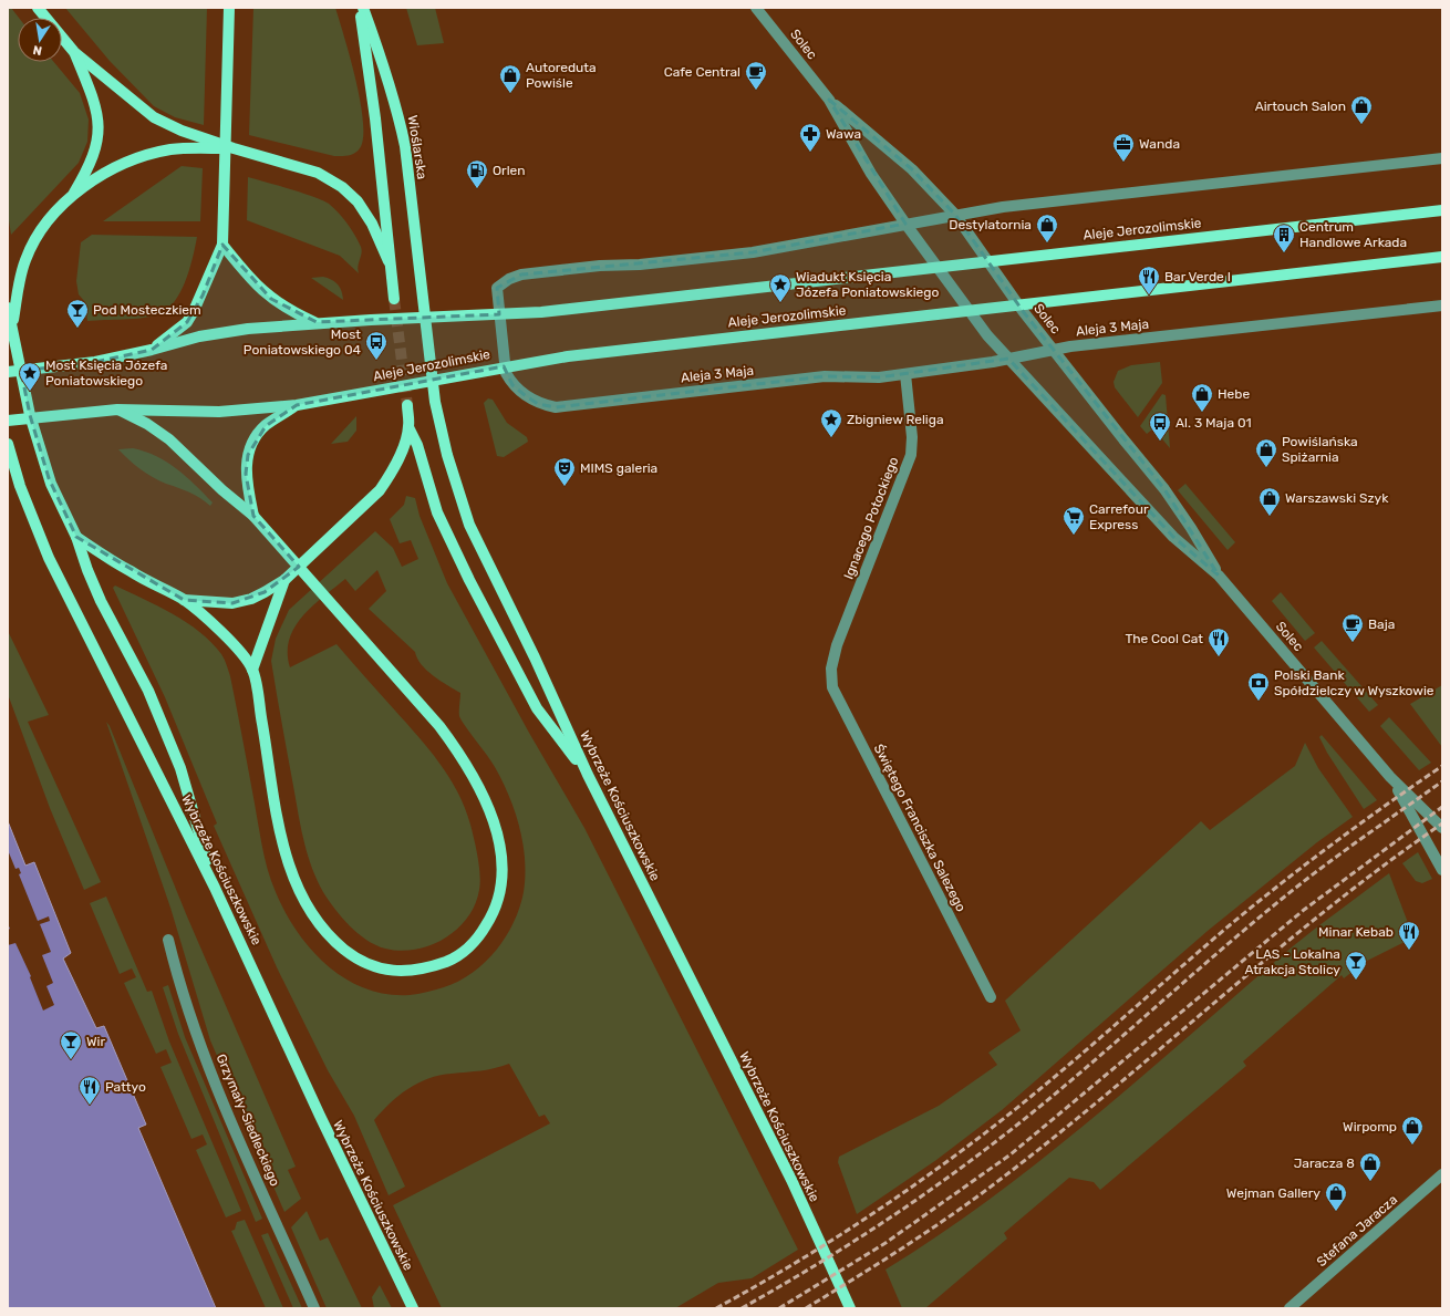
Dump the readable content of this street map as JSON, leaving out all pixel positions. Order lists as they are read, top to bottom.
{
  "streets": {
    "main road": ["Wioślarska", "Aleje Jerozolimskie", "Wybrzeże Kościuszkowskie"],
    "street": [
      "Solec",
      "Aleja 3 Maja",
      "Ignacego Potockiego",
      "Świętego Franciszka Salezego",
      "Grzymały-Siedleckiego",
      "Stefana Jaracza"
    ]
  },
  "crossings": [
    ["Solec", "Aleja 3 Maja"],
    ["Wioślarska", "Wybrzeże Kościuszkowskie"],
    ["Aleja 3 Maja", "Ignacego Potockiego"],
    ["Ignacego Potockiego", "Świętego Franciszka Salezego"]
  ],
  "places": {
    "cafe": ["Cafe Central", "Baja"],
    "shop": [
      "Autoreduta Powiśle",
      "Airtouch Salon",
      "Destylatornia",
      "Hebe",
      "Powiślańska Spiżarnia",
      "Warszawski Szyk",
      "Wirpomp",
      "Jaracza 8",
      "Wejman Gallery"
    ],
    "pharmacy": ["Wawa"],
    "office": ["Wanda"],
    "fuel station": ["Orlen"],
    "building": ["Centrum Handlowe Arkada"],
    "restaurant": [
      "Bar Verde I",
      "The Cool Cat",
      "Minar Kebab",
      "Pattyo"
    ],
    "place": ["Wiadukt Księcia Józefa Poniatowskiego", "Most Księcia Józefa Poniatowskiego", "Zbigniew Religa"],
    "bar": ["Pod Mosteczkiem", "LAS - Lokalna Atrakcja Stolicy", "Wir"],
    "bus stop": ["Most Poniatowskiego 04", "Al. 3 Maja 01"],
    "theatre": ["MIMS galeria"],
    "supermarket": ["Carrefour Express"],
    "bank": ["Polski Bank Spółdzielczy w Wyszkowie"]
  },
  "north": "bottom"
}
